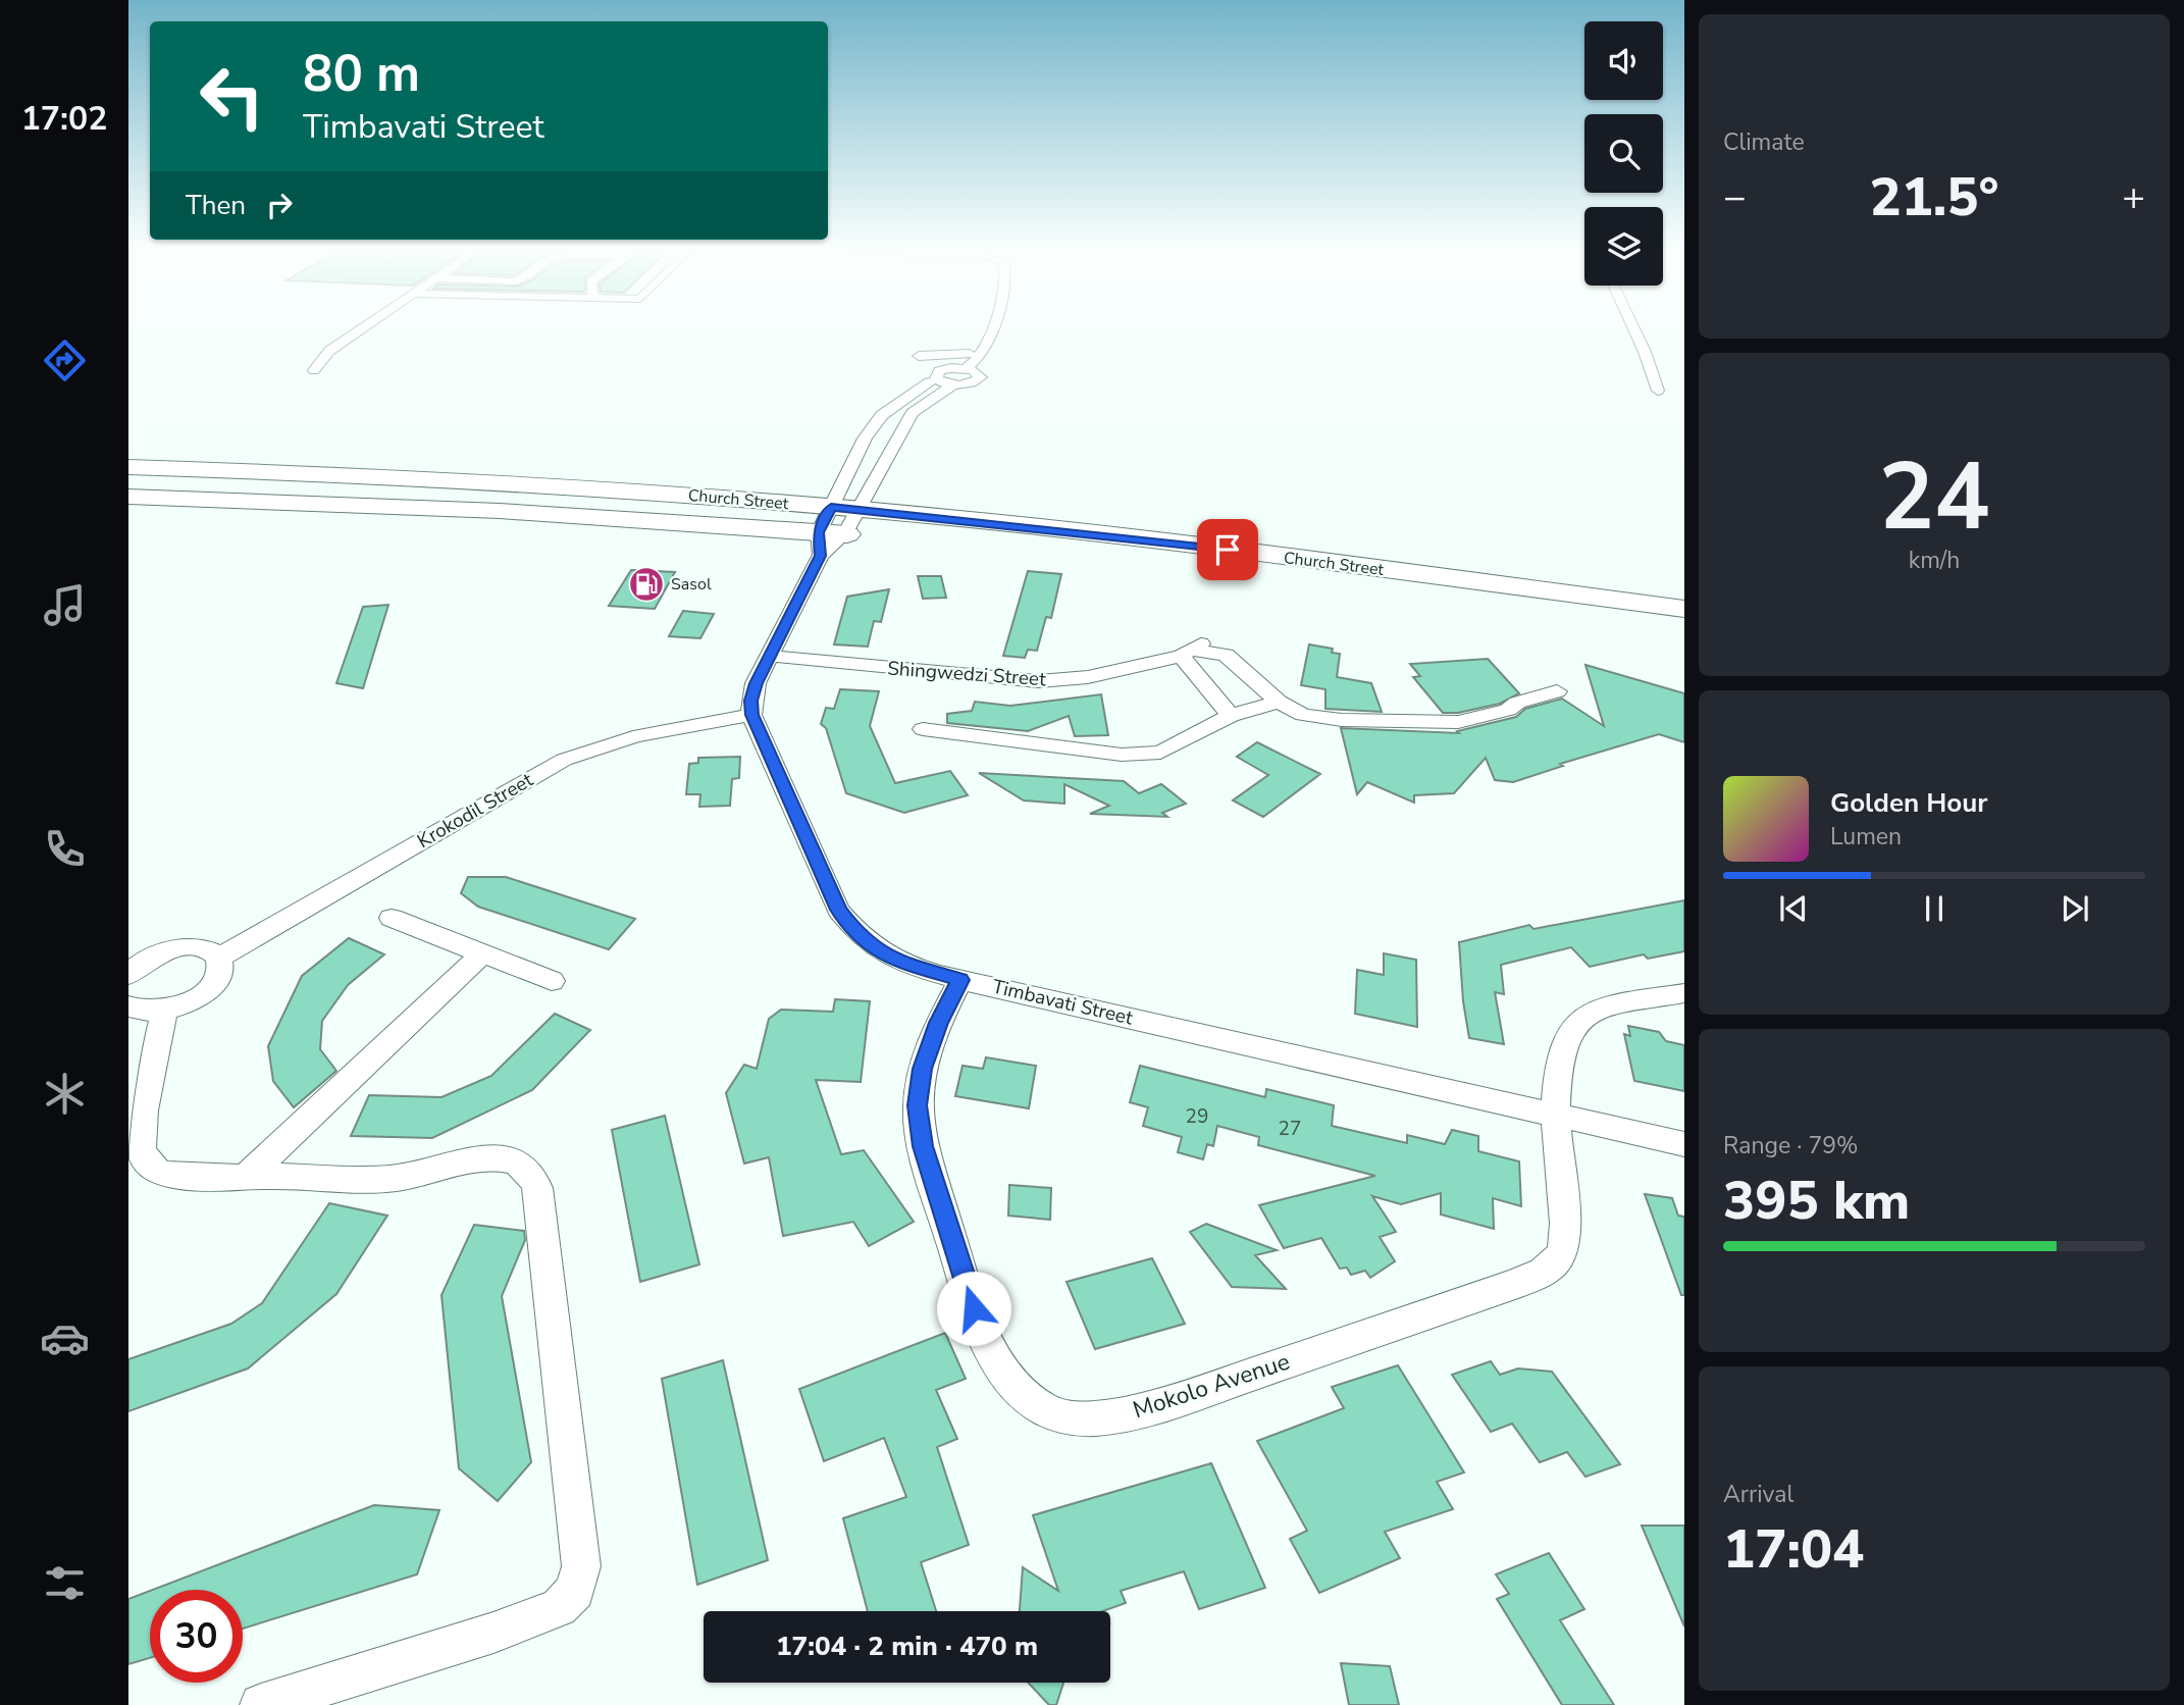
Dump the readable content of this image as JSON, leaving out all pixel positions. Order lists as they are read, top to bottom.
{
  "streets": {
    "main road": ["Church Street"],
    "street": [
      "Shingwedzi Street",
      "Krokodil Street",
      "Timbavati Street",
      "Mokolo Avenue"
    ]
  },
  "crossings": [
    ["Krokodil Street", "Timbavati Street"],
    ["Timbavati Street", "Mokolo Avenue"]
  ],
  "places": {
    "fuel station": ["Sasol"]
  },
  "house_numbers": ["29", "27"],
  "page": {
    "tabs": "17:02",
    "tile": [
      "Climate",
      ["24", "km/h"],
      ["Range · 79%", "395 km"],
      ["Arrival", "17:04"]
    ],
    "turn": ["80 m", "Timbavati Street"],
    "heat": ["−", "21.5°", "+"],
    "then": "Then",
    "song": ["Golden Hour", "Lumen"],
    "limit": "30",
    "trip": "17:04 · 2 min · 470 m"
  }
}
